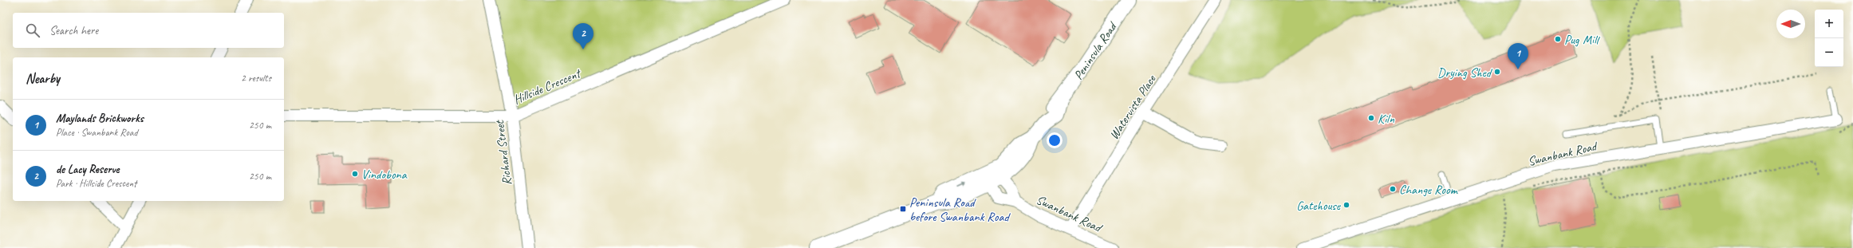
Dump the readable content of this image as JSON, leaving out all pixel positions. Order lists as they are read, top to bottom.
{
  "streets": {
    "street": [
      "Peninsula Road",
      "Hillside Crescent",
      "Watervista Place",
      "Richard Street",
      "Swanbank Road"
    ]
  },
  "crossings": [
    ["Peninsula Road", "Swanbank Road"],
    ["Hillside Crescent", "Richard Street"],
    ["Watervista Place", "Swanbank Road"]
  ],
  "places": {
    "other": [
      "Pug Mill",
      "Drying Shed",
      "Kiln",
      "Vindobona",
      "Change Room",
      "Gatehouse"
    ],
    "transit": ["Peninsula Road before Swanbank Road"]
  },
  "north": "left",
  "page": {
    "map_buttons": ["+", "−"],
    "search": "Search here",
    "pins": ["2", "1"],
    "heading": ["Nearby", "2 results"],
    "list": [
      {
        "mark": "1",
        "name": "Maylands Brickworks",
        "note": "Place · Swanbank Road",
        "value": "250 m"
      },
      {
        "mark": "2",
        "name": "de Lacy Reserve",
        "note": "Park · Hillside Crescent",
        "value": "250 m"
      }
    ]
  }
}
